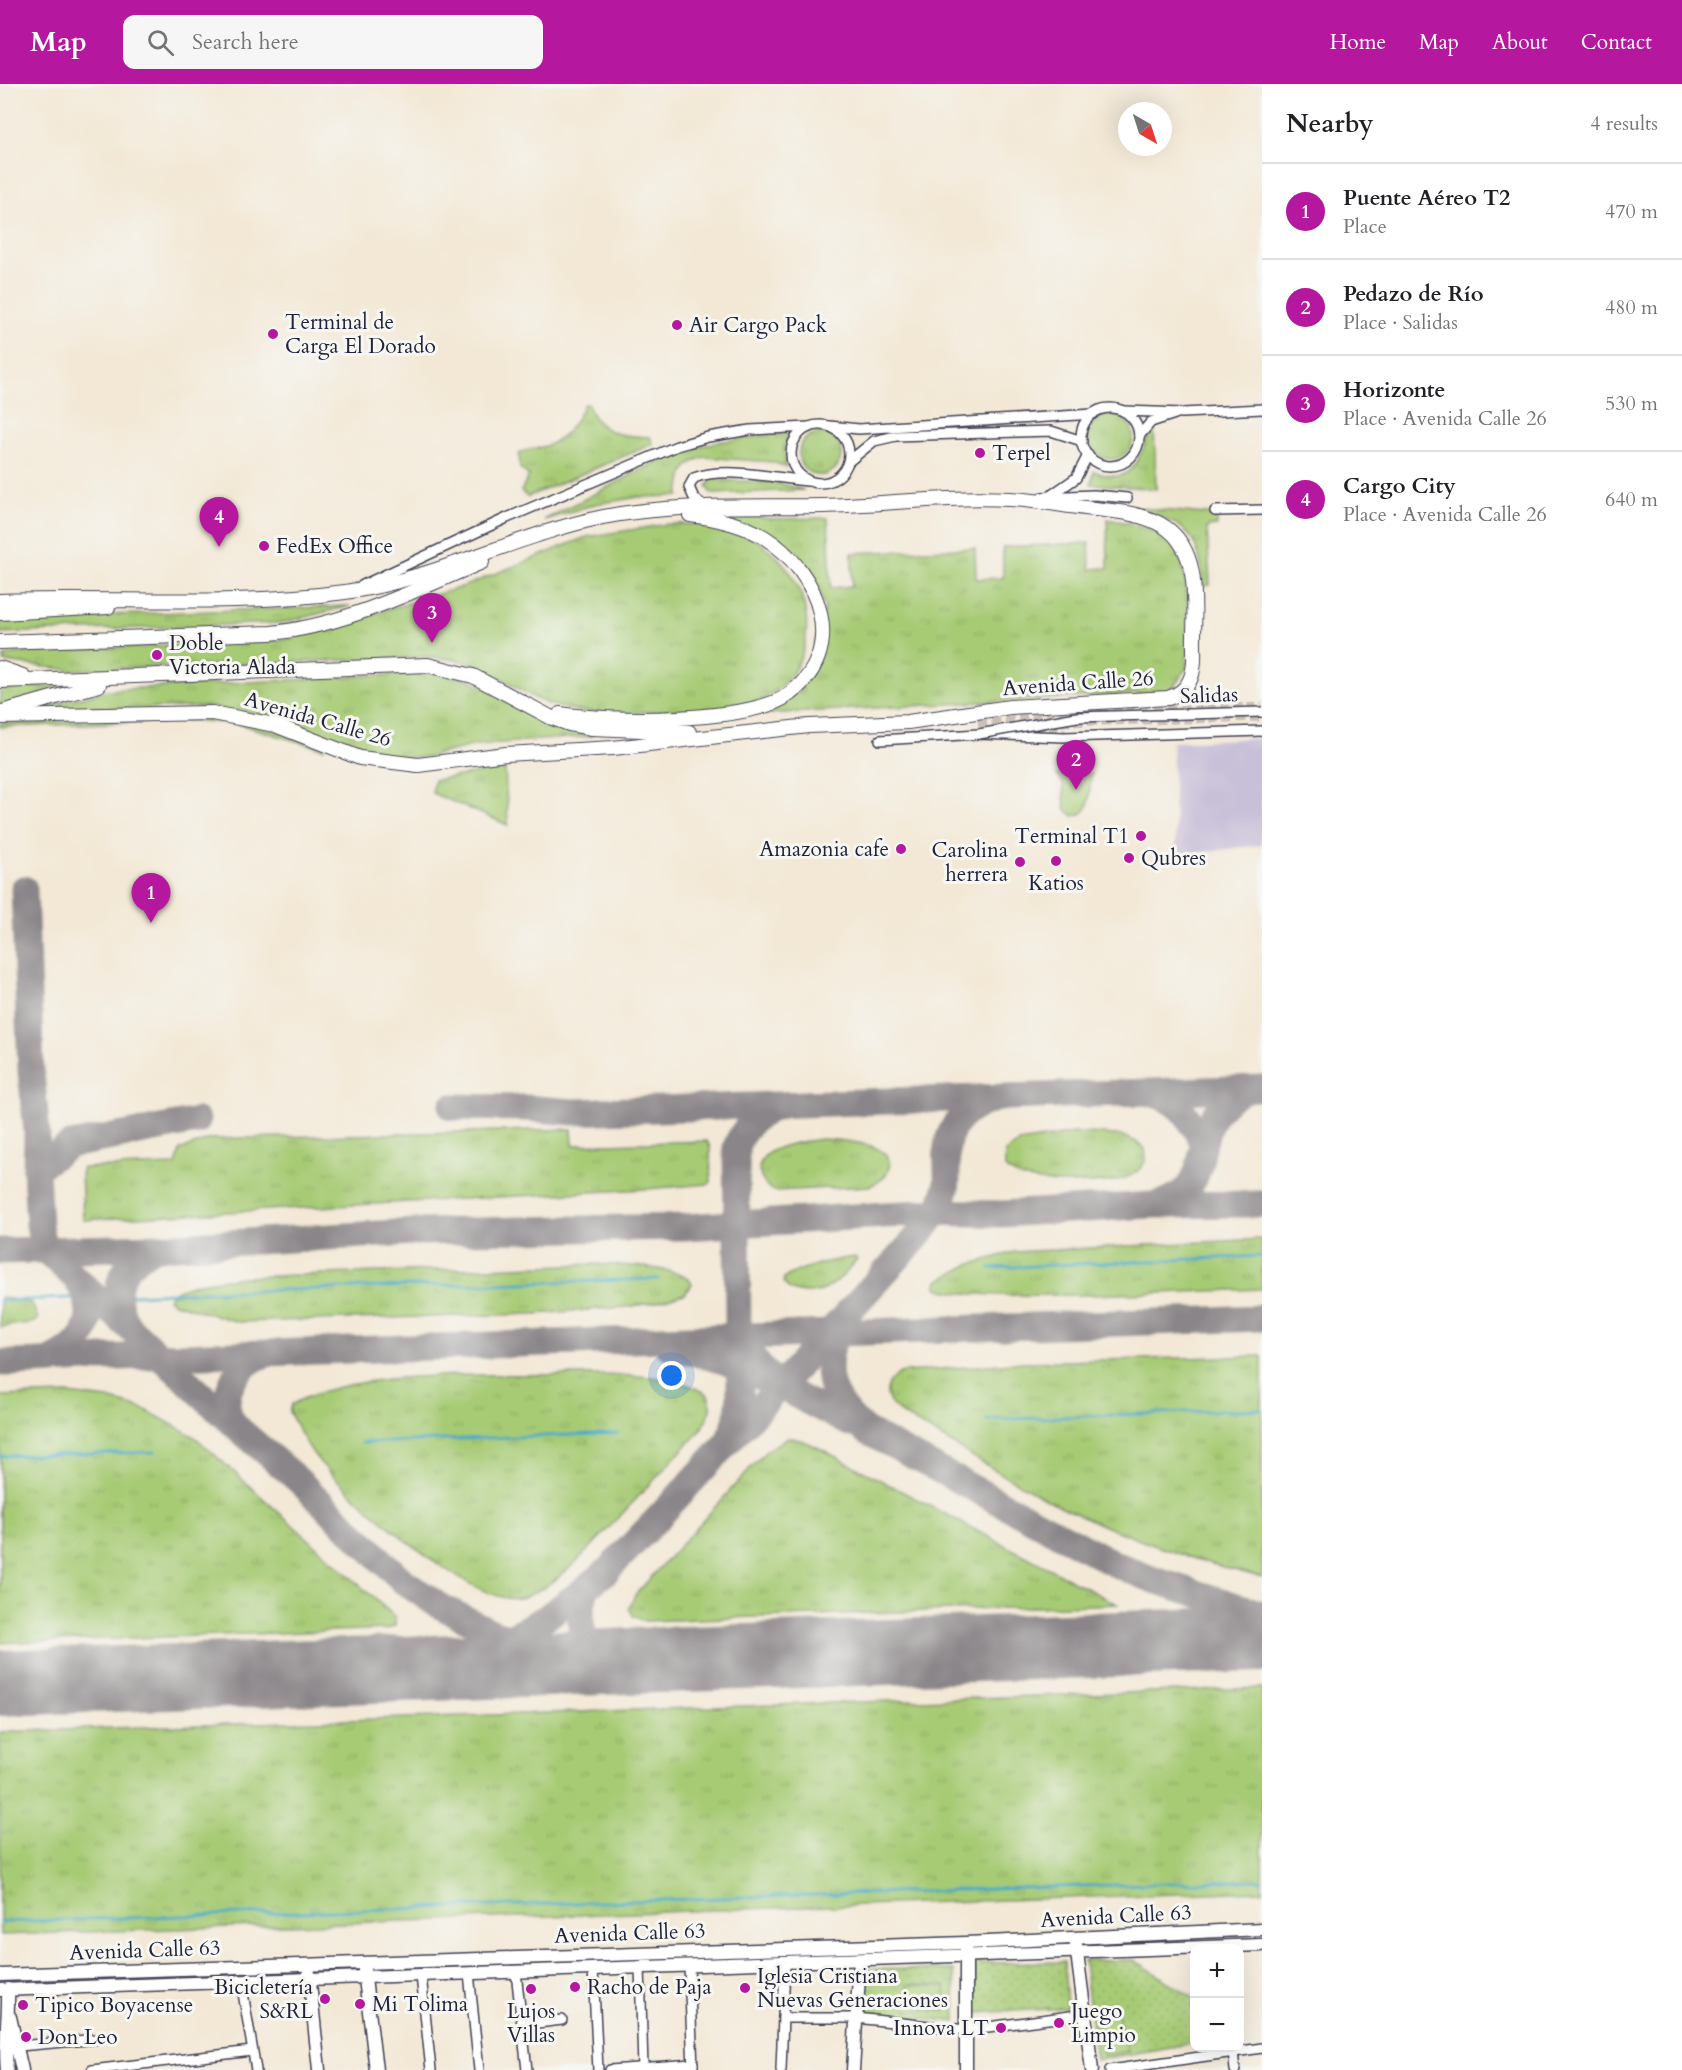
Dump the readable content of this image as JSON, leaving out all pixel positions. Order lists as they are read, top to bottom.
{
  "streets": {
    "main road": ["Avenida Calle 26", "Avenida Calle 63"],
    "street": ["Salidas"]
  },
  "places": [
    "Air Cargo Pack",
    "Terminal de Carga El Dorado",
    "Terpel",
    "FedEx Office",
    "Doble Victoria Alada",
    "Terminal T1",
    "Amazonia cafe",
    "Qubres",
    "Katios",
    "Carolina herrera",
    "Racho de Paja",
    "Iglesia Cristiana Nuevas Generaciones",
    "Lujos Villas",
    "Bicicletería S&RL",
    "Mi Tolima",
    "Tipico Boyacense",
    "Juego Limpio",
    "Innova LT",
    "Don Leo"
  ],
  "north": "bottom right",
  "page": {
    "header": "Map",
    "search": "Search here",
    "nav": [
      "Home",
      "Map",
      "About",
      "Contact"
    ],
    "heading": ["Nearby", "4 results"],
    "list": [
      {
        "mark": "1",
        "name": "Puente Aéreo T2",
        "note": "Place",
        "value": "470 m"
      },
      {
        "mark": "2",
        "name": "Pedazo de Río",
        "note": "Place · Salidas",
        "value": "480 m"
      },
      {
        "mark": "3",
        "name": "Horizonte",
        "note": "Place · Avenida Calle 26",
        "value": "530 m"
      },
      {
        "mark": "4",
        "name": "Cargo City",
        "note": "Place · Avenida Calle 26",
        "value": "640 m"
      }
    ],
    "pins": [
      "4",
      "3",
      "2",
      "1"
    ],
    "map_buttons": ["+", "−"]
  }
}
